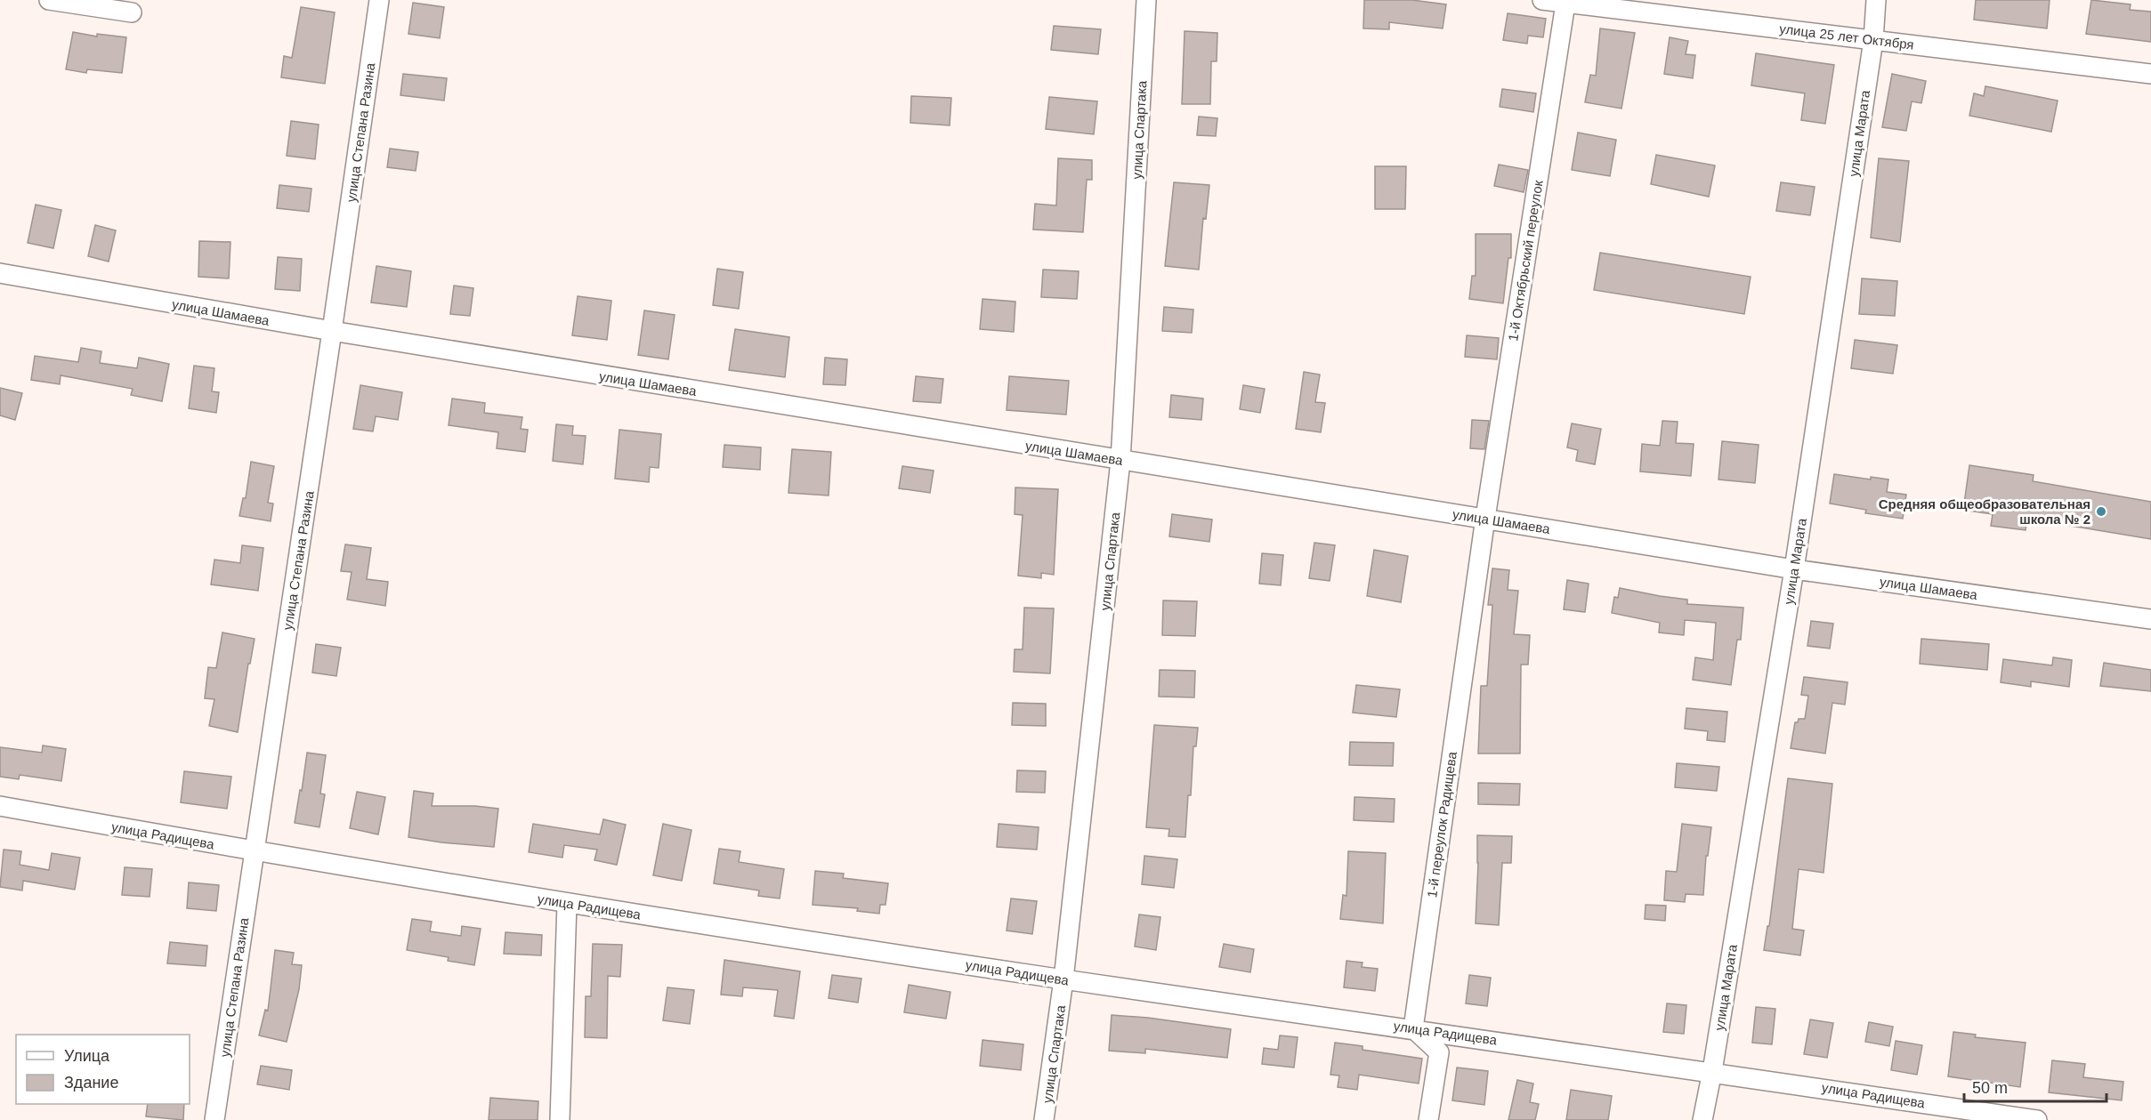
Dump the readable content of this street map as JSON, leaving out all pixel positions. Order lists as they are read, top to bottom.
{
  "streets": {
    "street": [
      "улица 25 лет Октября",
      "улица Спартака",
      "улица Степана Разина",
      "улица Марата",
      "1-й Октябрьский переулок",
      "улица Шамаева",
      "1-й переулок Радищева",
      "улица Радищева"
    ]
  },
  "crossings": [
    ["улица 25 лет Октября", "улица Марата"],
    ["улица 25 лет Октября", "1-й Октябрьский переулок"],
    ["улица Спартака", "улица Шамаева"],
    ["улица Спартака", "улица Радищева"],
    ["улица Степана Разина", "улица Шамаева"],
    ["улица Степана Разина", "улица Радищева"],
    ["улица Марата", "улица Шамаева"],
    ["улица Марата", "улица Радищева"],
    ["1-й Октябрьский переулок", "улица Шамаева"],
    ["1-й Октябрьский переулок", "1-й переулок Радищева"],
    ["улица Шамаева", "1-й переулок Радищева"],
    ["1-й переулок Радищева", "улица Радищева"]
  ],
  "places": ["Средняя общеобразовательная школа № 2"],
  "legend": ["Улица", "Здание"],
  "scale_bar": "50 m"
}
